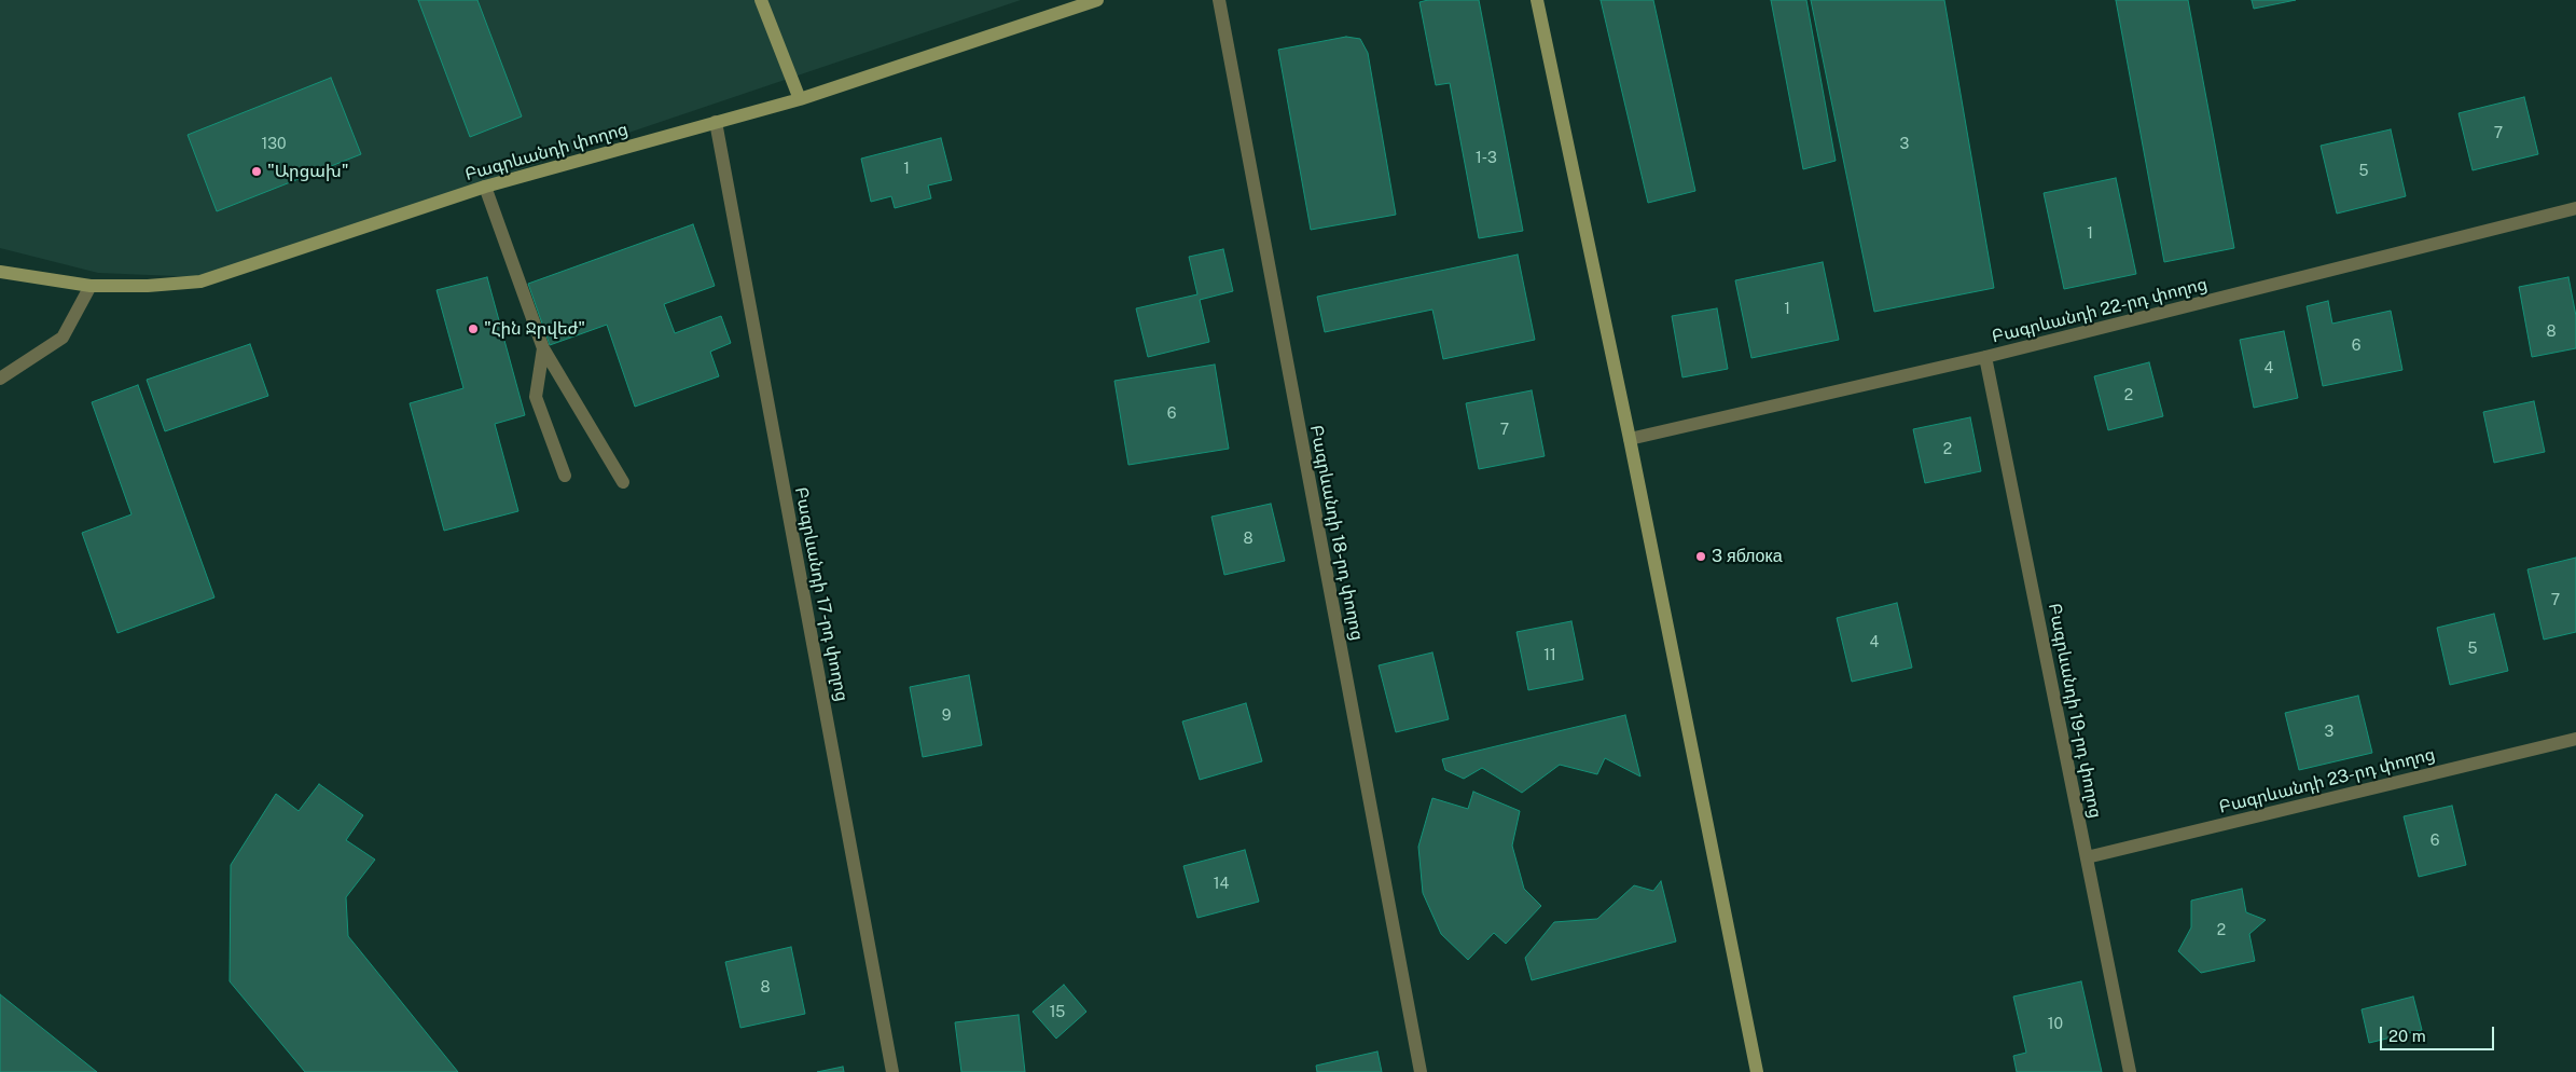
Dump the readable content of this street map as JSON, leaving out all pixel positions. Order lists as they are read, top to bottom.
{
  "streets": {
    "street": [
      "Բագրևանդի փողոց",
      "Բագրևանդի 22-րդ փողոց",
      "Բագրևանդի 18-րդ փողոց",
      "Բագրևանդի 17-րդ փողոց",
      "Բագրևանդի 19-րդ փողոց",
      "Բագրևանդի 23-րդ փողոց"
    ]
  },
  "crossings": [
    ["Բագրևանդի փողոց", "Բագրևանդի 17-րդ փողոց"],
    ["Բագրևանդի 22-րդ փողոց", "Բագրևանդի 19-րդ փողոց"],
    ["Բագրևանդի 19-րդ փողոց", "Բագրևանդի 23-րդ փողոց"]
  ],
  "places": ["\"Արցախ\"", "\"Հին Ջրվեժ\"", "3 яблока"],
  "house_numbers": [
    "7",
    "130",
    "3",
    "1-3",
    "1",
    "5",
    "1",
    "1",
    "8",
    "6",
    "4",
    "2",
    "6",
    "7",
    "2",
    "8",
    "7",
    "4",
    "5",
    "11",
    "9",
    "3",
    "6",
    "14",
    "2",
    "8",
    "15",
    "10"
  ],
  "scale_bar": "20 m"
}
